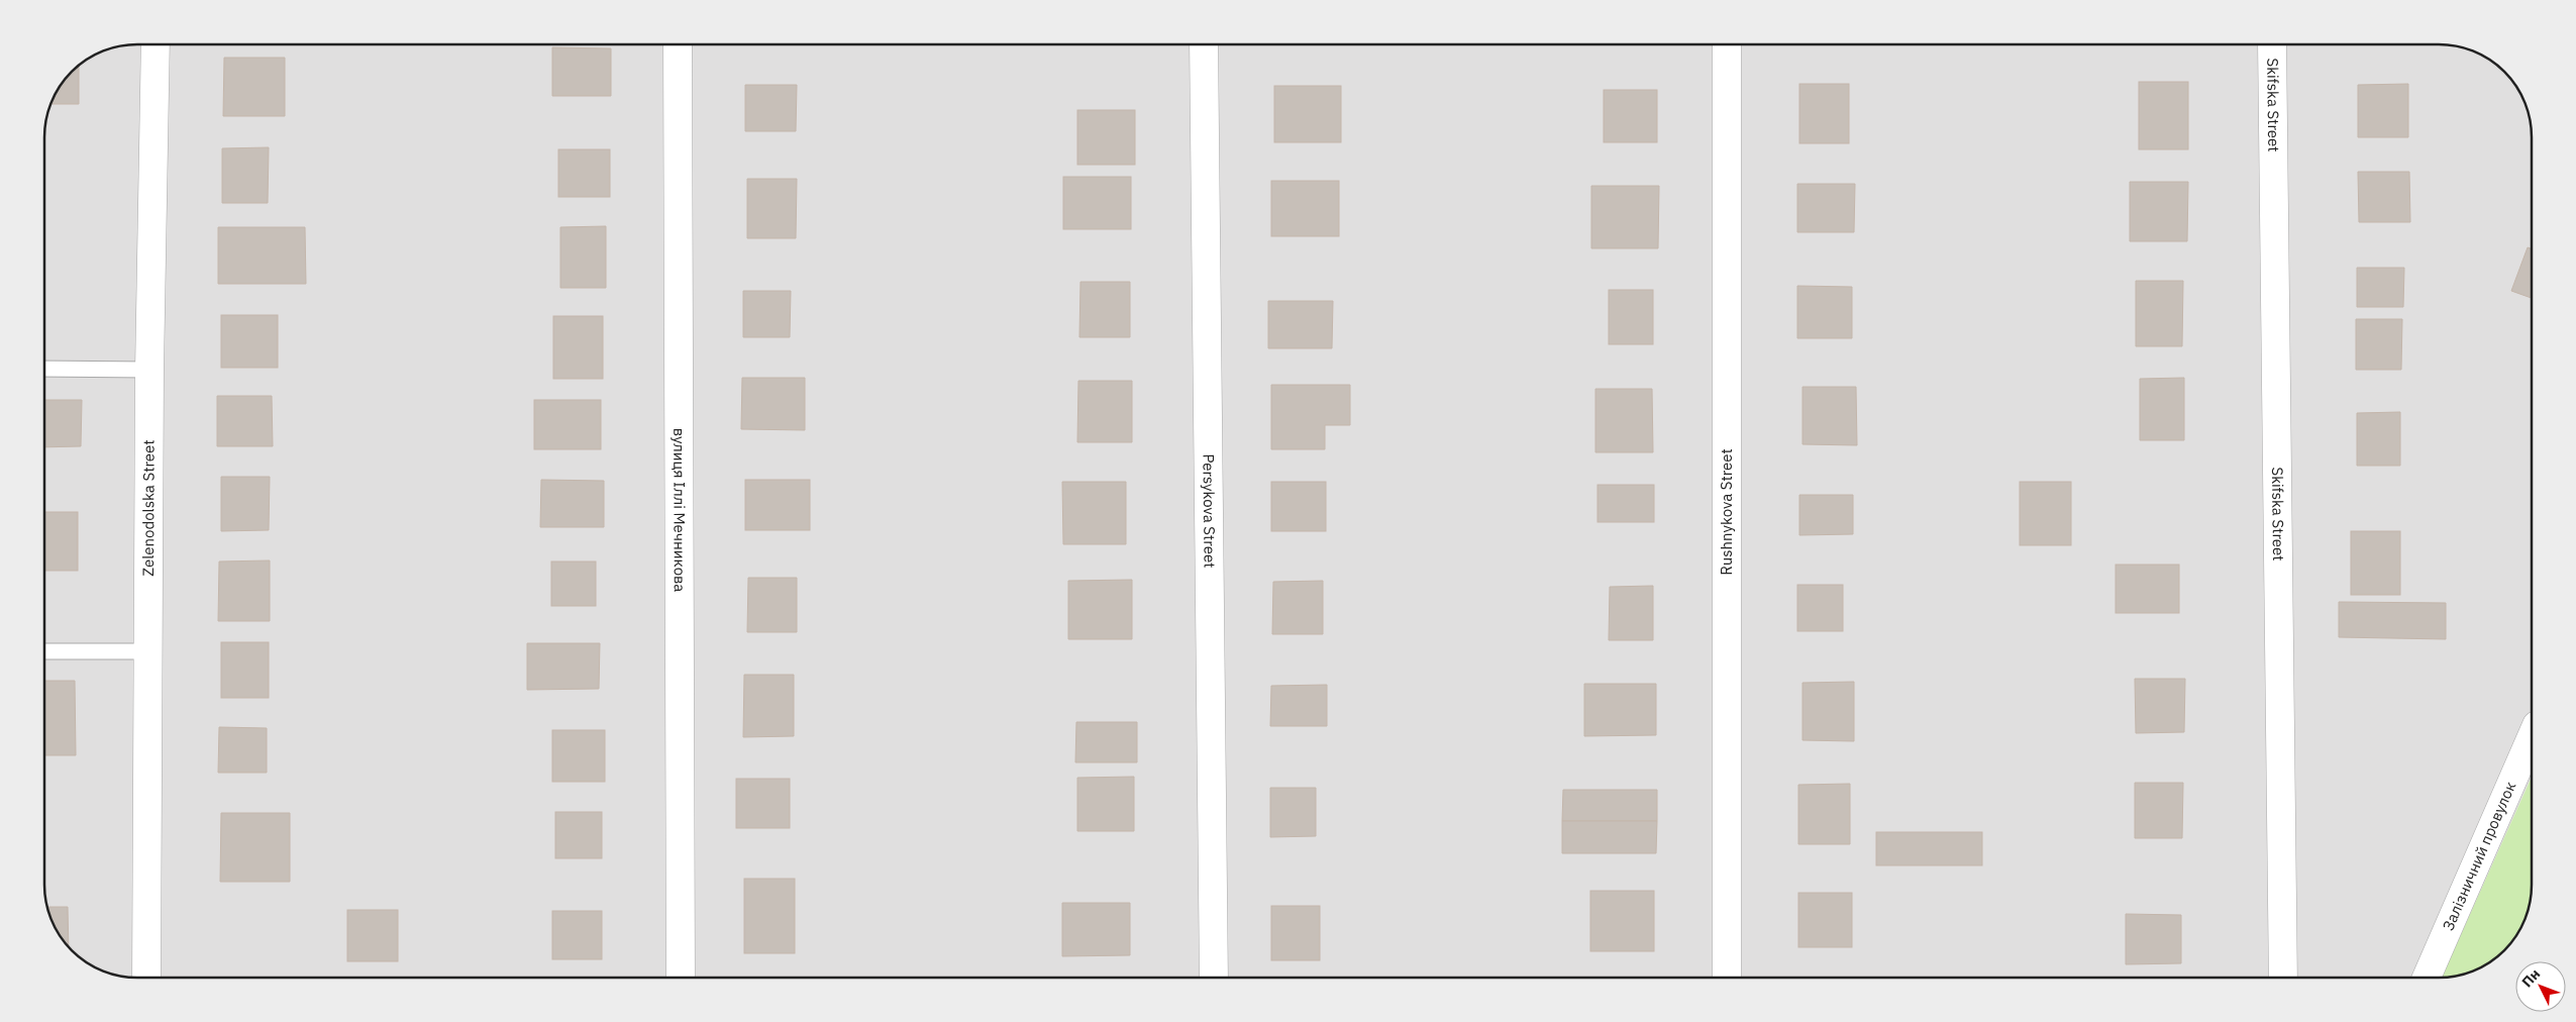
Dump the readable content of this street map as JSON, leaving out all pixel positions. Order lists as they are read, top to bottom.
{
  "streets": {
    "street": [
      "Skifska Street",
      "Zelenodolska Street",
      "вулиця Іллі Мечникова",
      "Persykova Street",
      "Rushnykova Street",
      "Залізничний провулок"
    ]
  },
  "north": "top left"
}
